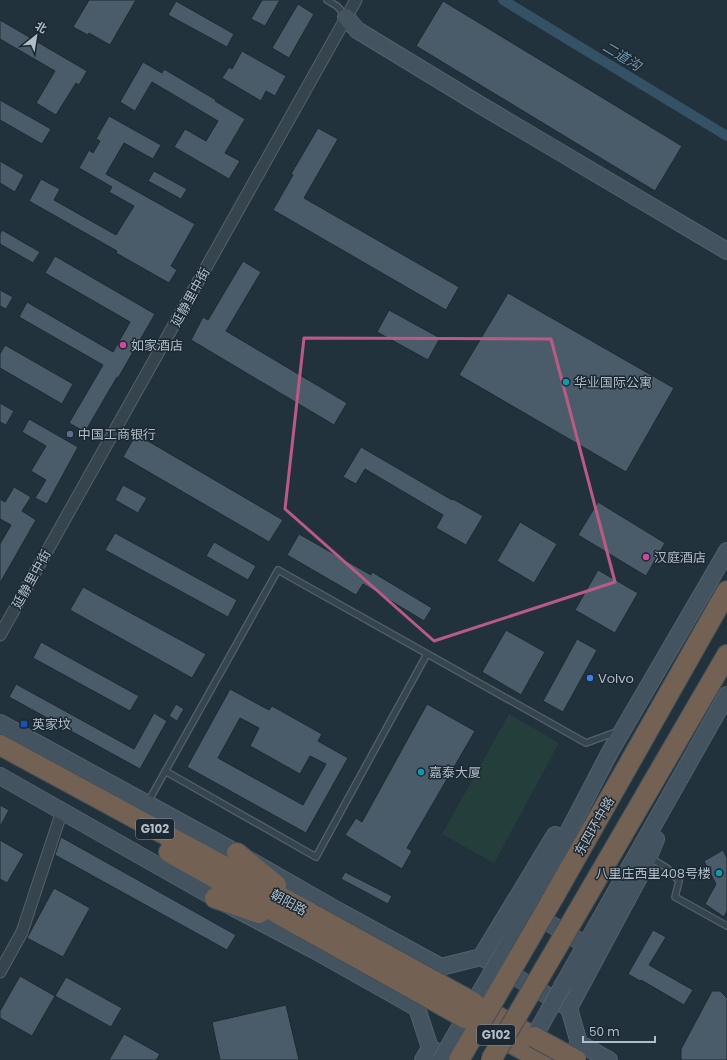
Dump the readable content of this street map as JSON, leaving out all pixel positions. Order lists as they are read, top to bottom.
{
  "streets": {
    "highway": ["东四环中路", "G102", "朝阳路"],
    "street": ["延静里中街"]
  },
  "crossings": [
    ["东四环中路", "朝阳路"]
  ],
  "water": ["二道沟"],
  "places": {
    "other": [
      "如家酒店",
      "华业国际公寓",
      "中国工商银行",
      "汉庭酒店",
      "Volvo",
      "嘉泰大厦",
      "八里庄西里408号楼"
    ],
    "transit": ["英家坟"]
  },
  "scale_bar": "50 m",
  "north": "top right"
}
